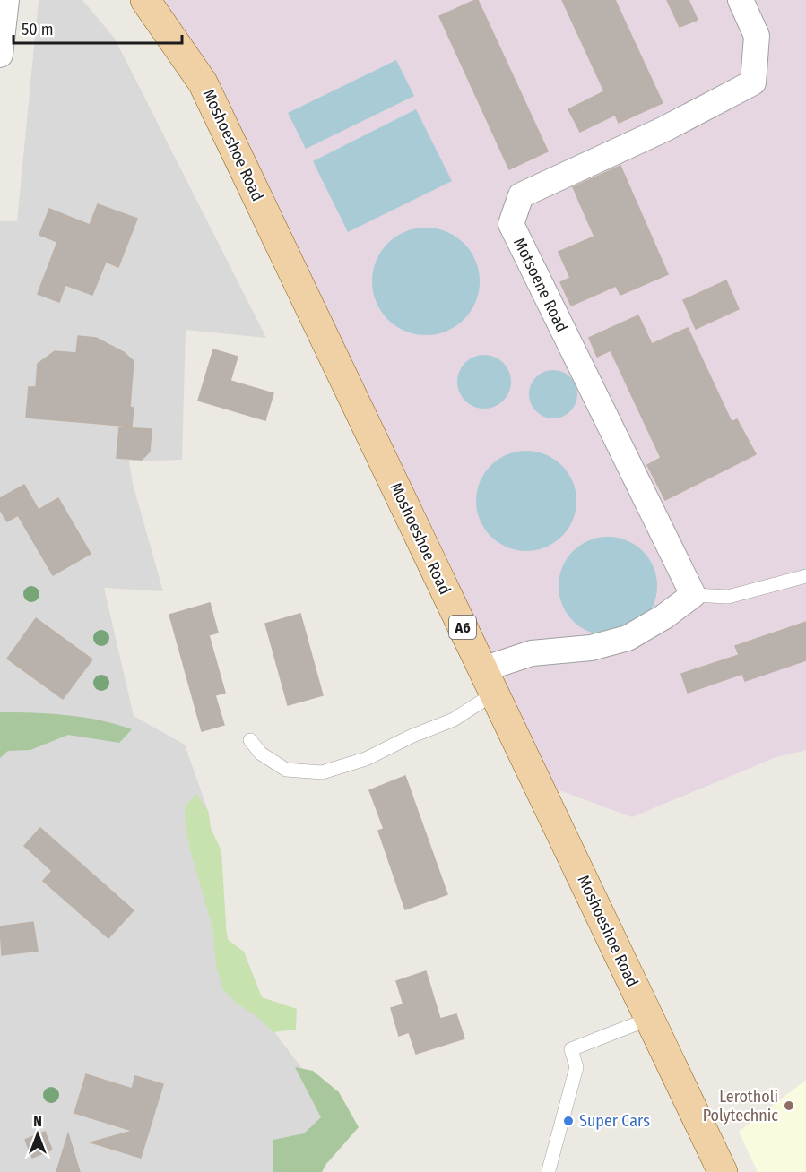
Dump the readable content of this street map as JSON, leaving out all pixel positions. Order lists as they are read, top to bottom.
{
  "streets": {
    "main road": ["Moshoeshoe Road", "A6"],
    "street": ["Motsoene Road"]
  },
  "places": ["Lerotholi Polytechnic", "Super Cars"],
  "scale_bar": "50 m",
  "north": "top"
}
